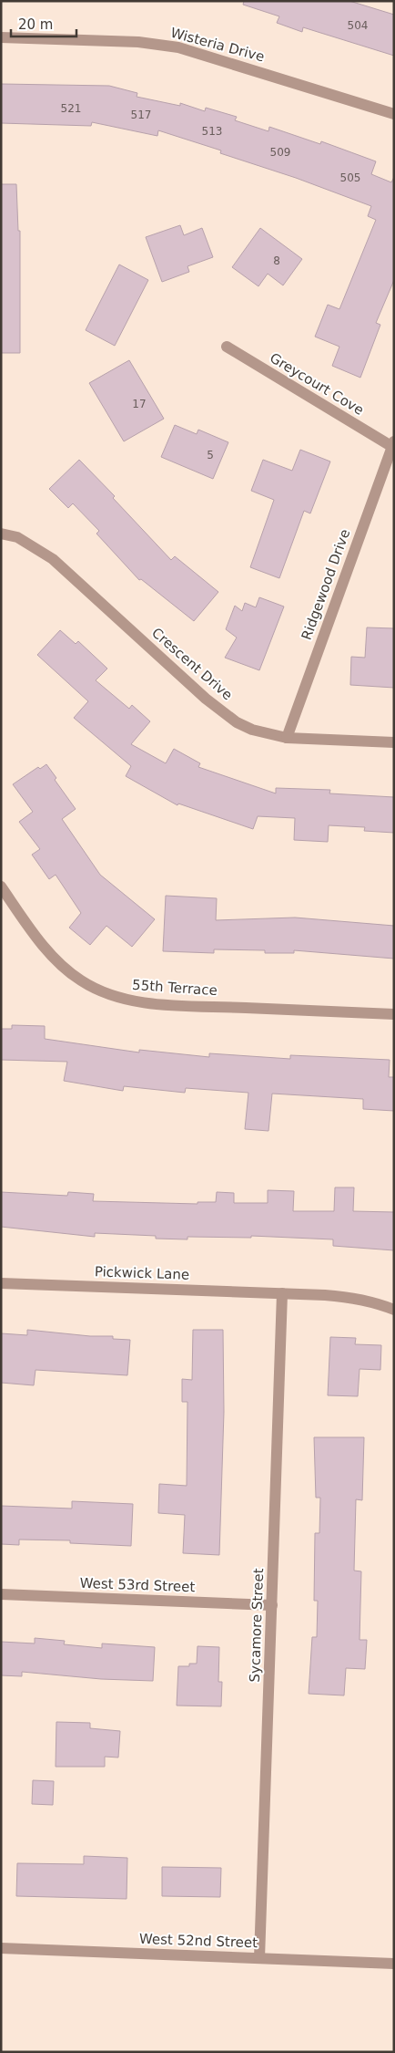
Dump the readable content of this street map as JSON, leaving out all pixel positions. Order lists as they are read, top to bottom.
{
  "streets": {
    "street": [
      "Wisteria Drive",
      "Greycourt Cove",
      "Ridgewood Drive",
      "Crescent Drive",
      "55th Terrace",
      "Pickwick Lane",
      "West 53rd Street",
      "Sycamore Street",
      "West 52nd Street"
    ]
  },
  "crossings": [
    ["Greycourt Cove", "Ridgewood Drive"],
    ["Ridgewood Drive", "Crescent Drive"],
    ["Pickwick Lane", "Sycamore Street"],
    ["West 53rd Street", "Sycamore Street"],
    ["Sycamore Street", "West 52nd Street"]
  ],
  "house_numbers": [
    "504",
    "521",
    "517",
    "513",
    "509",
    "505",
    "8",
    "17",
    "5"
  ],
  "scale_bar": "20 m"
}
